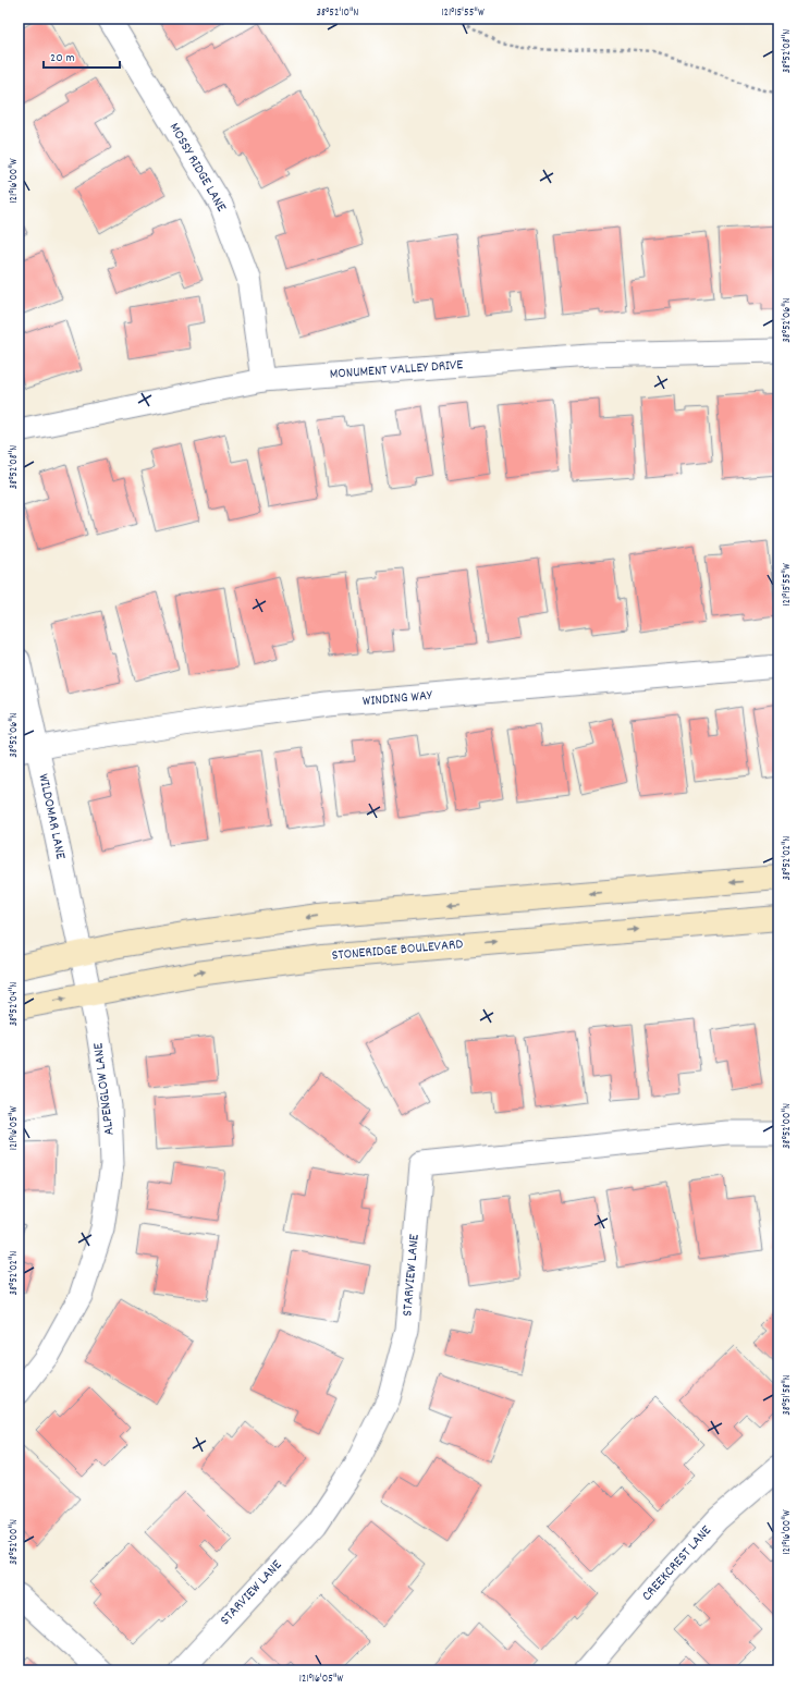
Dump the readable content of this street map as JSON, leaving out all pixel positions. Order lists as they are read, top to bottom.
{
  "streets": {
    "street": [
      "MOSSY RIDGE LANE",
      "MONUMENT VALLEY DRIVE",
      "WINDING WAY",
      "WILDOMAR LANE",
      "STONERIDGE BOULEVARD",
      "ALPENGLOW LANE",
      "STARVIEW LANE",
      "CREEKCREST LANE"
    ]
  },
  "crossings": [
    ["MOSSY RIDGE LANE", "MONUMENT VALLEY DRIVE"],
    ["WINDING WAY", "WILDOMAR LANE"],
    ["WILDOMAR LANE", "STONERIDGE BOULEVARD"],
    ["WILDOMAR LANE", "ALPENGLOW LANE"],
    ["STONERIDGE BOULEVARD", "ALPENGLOW LANE"]
  ],
  "scale_bar": "20 m",
  "coordinates": [
    "38°52'10\"N",
    "121°15'55\"W",
    "38°52'08\"N",
    "121°16'00\"W",
    "38°52'06\"N",
    "38°52'02\"N",
    "38°52'04\"N",
    "38°52'00\"N",
    "121°16'05\"W",
    "38°51'58\"N"
  ]
}
